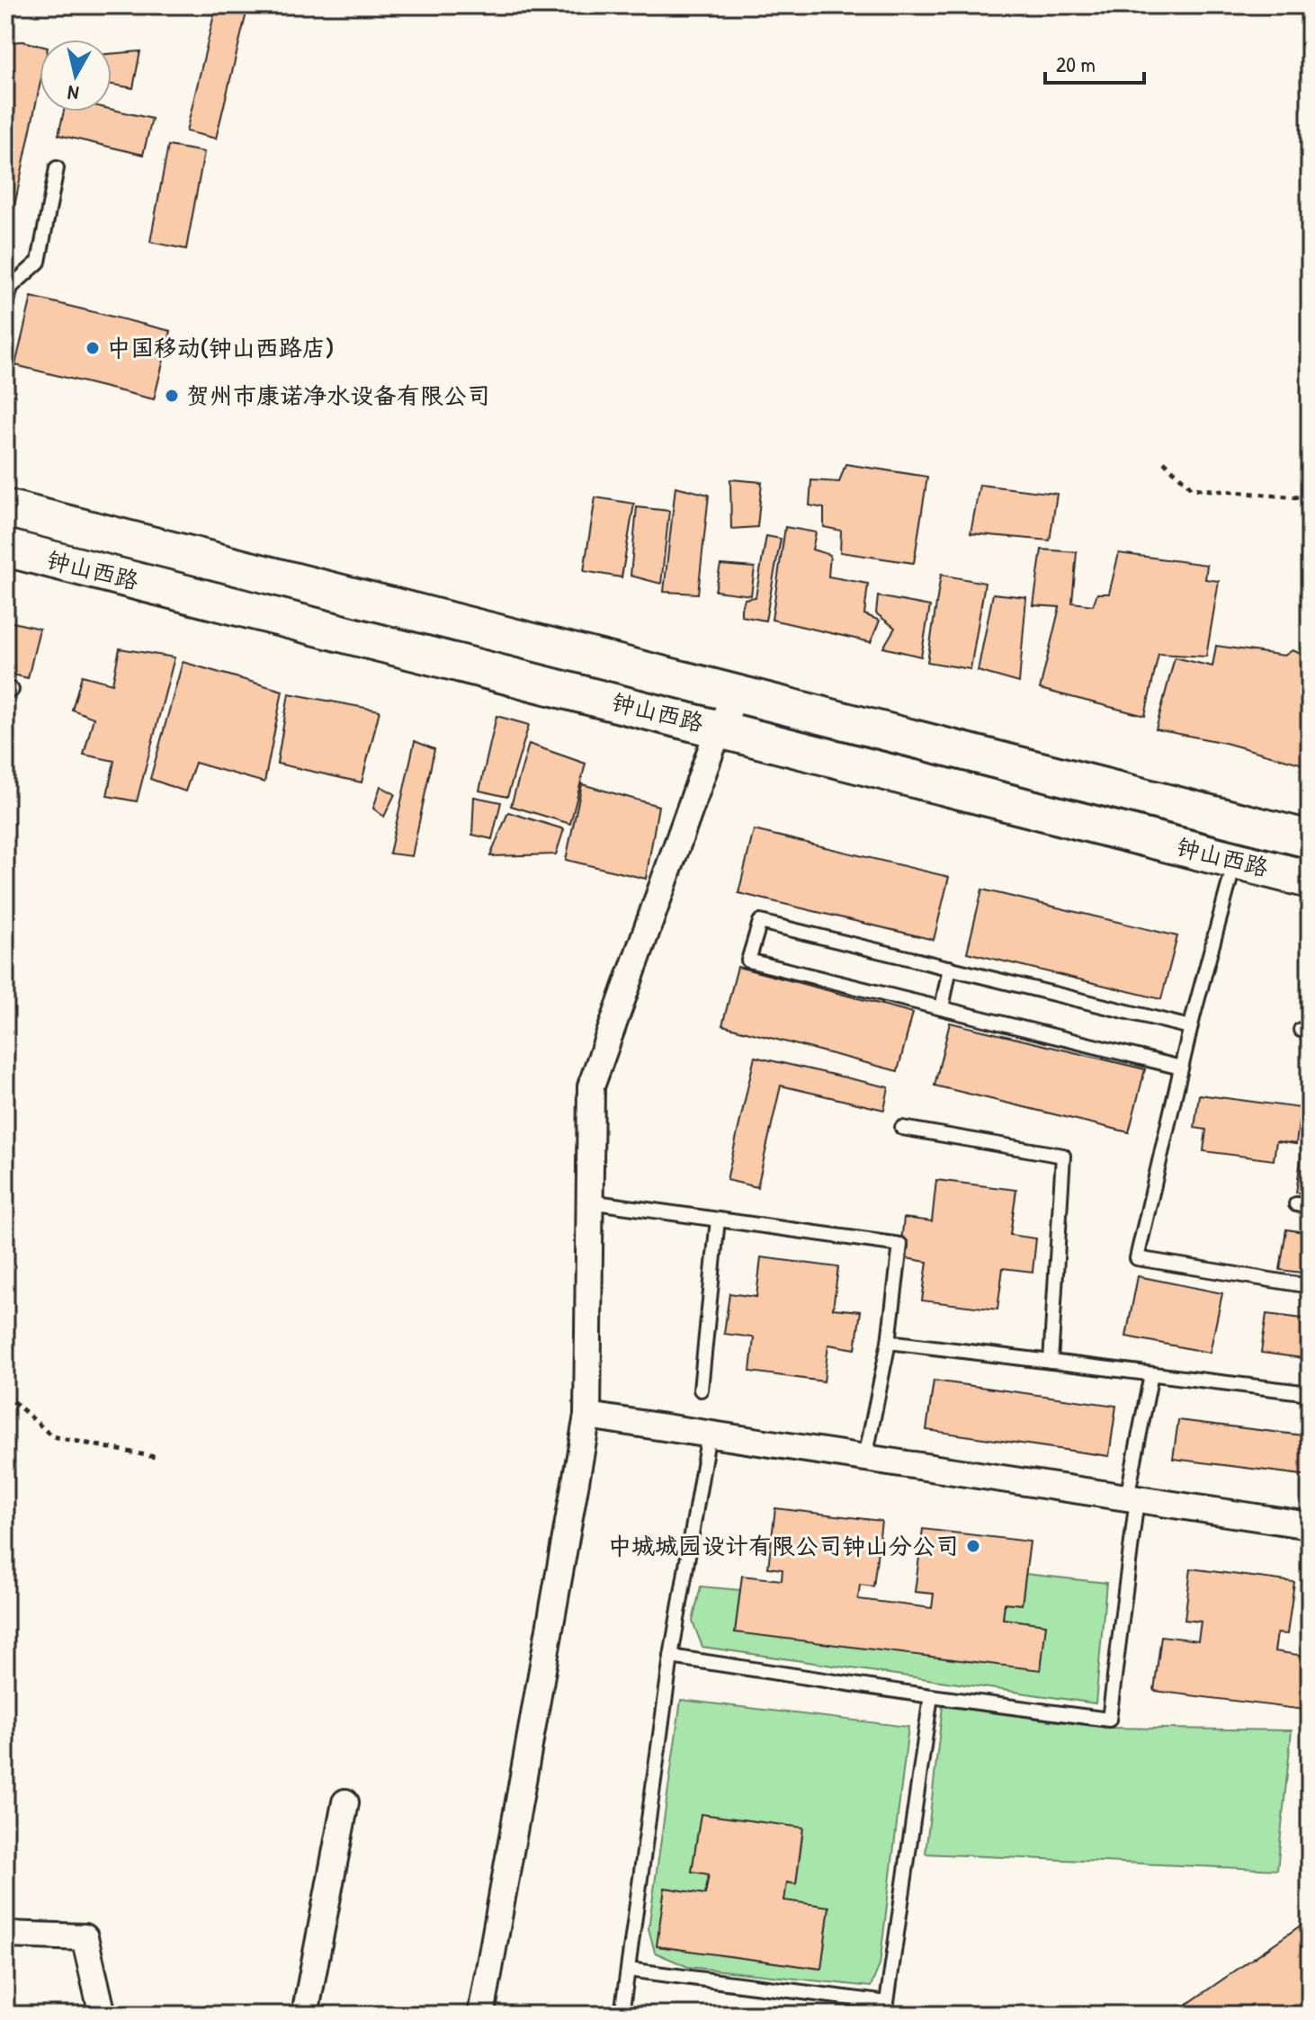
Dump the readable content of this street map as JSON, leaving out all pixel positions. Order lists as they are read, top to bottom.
{
  "streets": {
    "main road": ["钟山西路"]
  },
  "places": ["中国移动(钟山西路店)", "贺州市康诺净水设备有限公司", "中城城园设计有限公司钟山分公司"],
  "scale_bar": "20 m",
  "north": "bottom"
}
